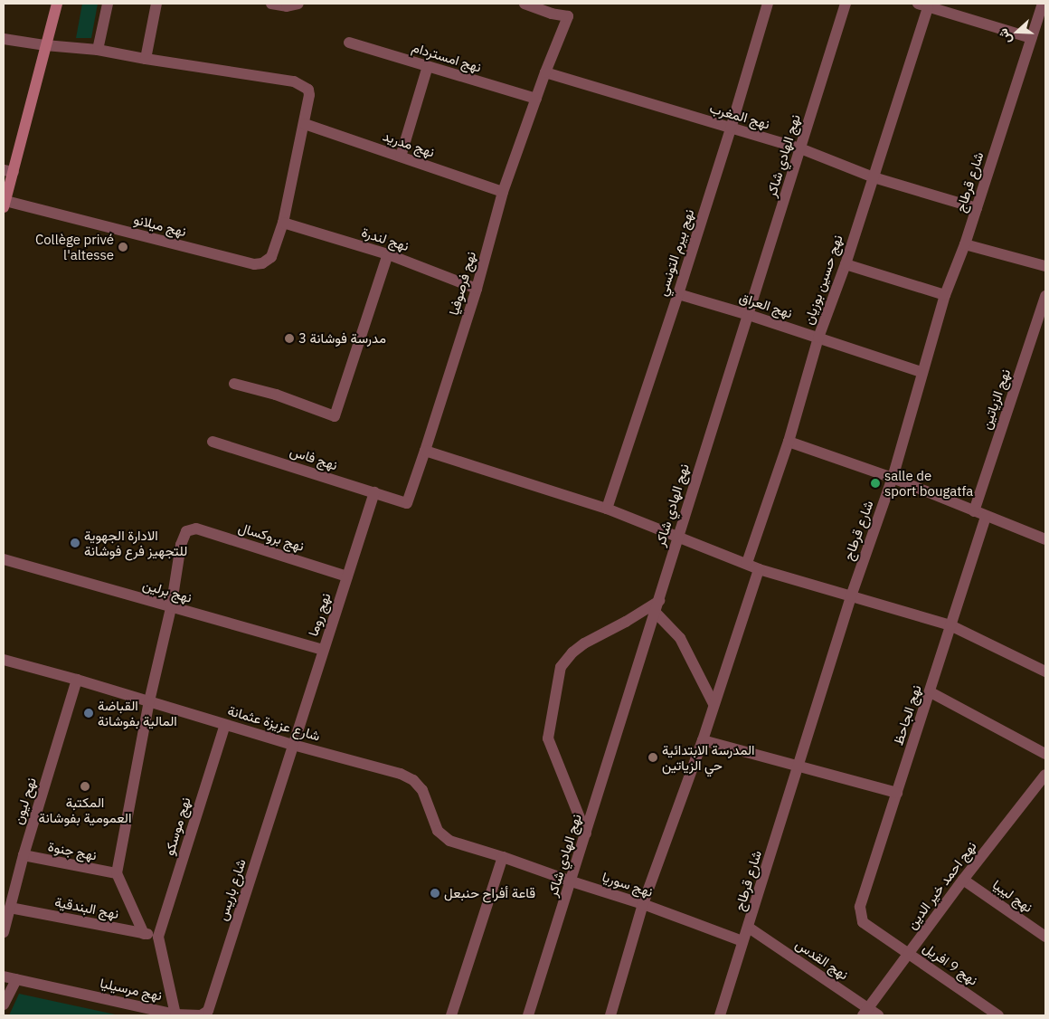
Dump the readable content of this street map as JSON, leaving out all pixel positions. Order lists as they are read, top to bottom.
{
  "streets": {
    "street": [
      "نهج امستردام",
      "نهج المغرب",
      "نهج مدريد",
      "نهج الهادي شاكر",
      "شارع قرطاج",
      "نهج ميلانو",
      "نهج لندرة",
      "نهج بيرم التونسي",
      "نهج حسين بوزيان",
      "نهج فرصوفيا",
      "نهج العراق",
      "نهج الزياتين",
      "نهج فاس",
      "نهج بروكسال",
      "نهج برلين",
      "نهج روما",
      "نهج الجاحظ",
      "شارع عزيزة عثمانة",
      "نهح ليون",
      "نهج موسكو",
      "نهج جنوة",
      "نهج سوريا",
      "نهج احمد خير الدين",
      "شارع باريس",
      "نهج ليبيا",
      "نهج البندقية",
      "نهج القدس",
      "نهج 9 افريل",
      "نهج مرسيليا"
    ]
  },
  "crossings": [
    ["نهج امستردام", "نهج فرصوفيا"],
    ["نهج المغرب", "نهج الهادي شاكر"],
    ["نهج المغرب", "شارع قرطاج"],
    ["نهج المغرب", "نهج بيرم التونسي"],
    ["نهج المغرب", "نهج حسين بوزيان"],
    ["نهج المغرب", "نهج فرصوفيا"],
    ["نهج مدريد", "نهج ميلانو"],
    ["نهج مدريد", "نهج فرصوفيا"],
    ["نهج الهادي شاكر", "نهج العراق"],
    ["نهج الهادي شاكر", "نهج سوريا"],
    ["شارع قرطاج", "نهج العراق"],
    ["شارع قرطاج", "نهج سوريا"],
    ["شارع قرطاج", "نهج القدس"],
    ["نهج ميلانو", "نهج لندرة"],
    ["نهج لندرة", "نهج فرصوفيا"],
    ["نهج بيرم التونسي", "نهج العراق"],
    ["نهج حسين بوزيان", "نهج العراق"],
    ["نهج فرصوفيا", "نهج فاس"],
    ["نهج فاس", "نهج روما"],
    ["نهج بروكسال", "نهج برلين"],
    ["نهج بروكسال", "نهج روما"],
    ["نهج برلين", "نهج روما"],
    ["نهج روما", "شارع عزيزة عثمانة"],
    ["نهج روما", "شارع باريس"],
    ["نهج الجاحظ", "نهج 9 افريل"],
    ["شارع عزيزة عثمانة", "نهح ليون"],
    ["شارع عزيزة عثمانة", "نهج موسكو"],
    ["شارع عزيزة عثمانة", "نهج سوريا"],
    ["شارع عزيزة عثمانة", "شارع باريس"],
    ["نهح ليون", "نهج جنوة"],
    ["نهح ليون", "نهج البندقية"],
    ["نهج موسكو", "نهج البندقية"],
    ["نهج موسكو", "نهج مرسيليا"],
    ["نهج احمد خير الدين", "نهج ليبيا"],
    ["نهج احمد خير الدين", "نهج القدس"],
    ["نهج احمد خير الدين", "نهج 9 افريل"],
    ["شارع باريس", "نهج مرسيليا"],
    ["نهج البندقية", "نهج مرسيليا"]
  ],
  "places": [
    "Collège privé l'altesse",
    "مدرسة فوشانة 3",
    "salle de sport bougatfa",
    "الادارة الجهوية للتجهيز فرع فوشانة",
    "القباضة المالية بفوشانة",
    "المدرسة الابتدائية حي الزياتين",
    "المكتبة العمومية بفوشانة",
    "قاعة أفراح حنبعل"
  ],
  "north": "left"
}
